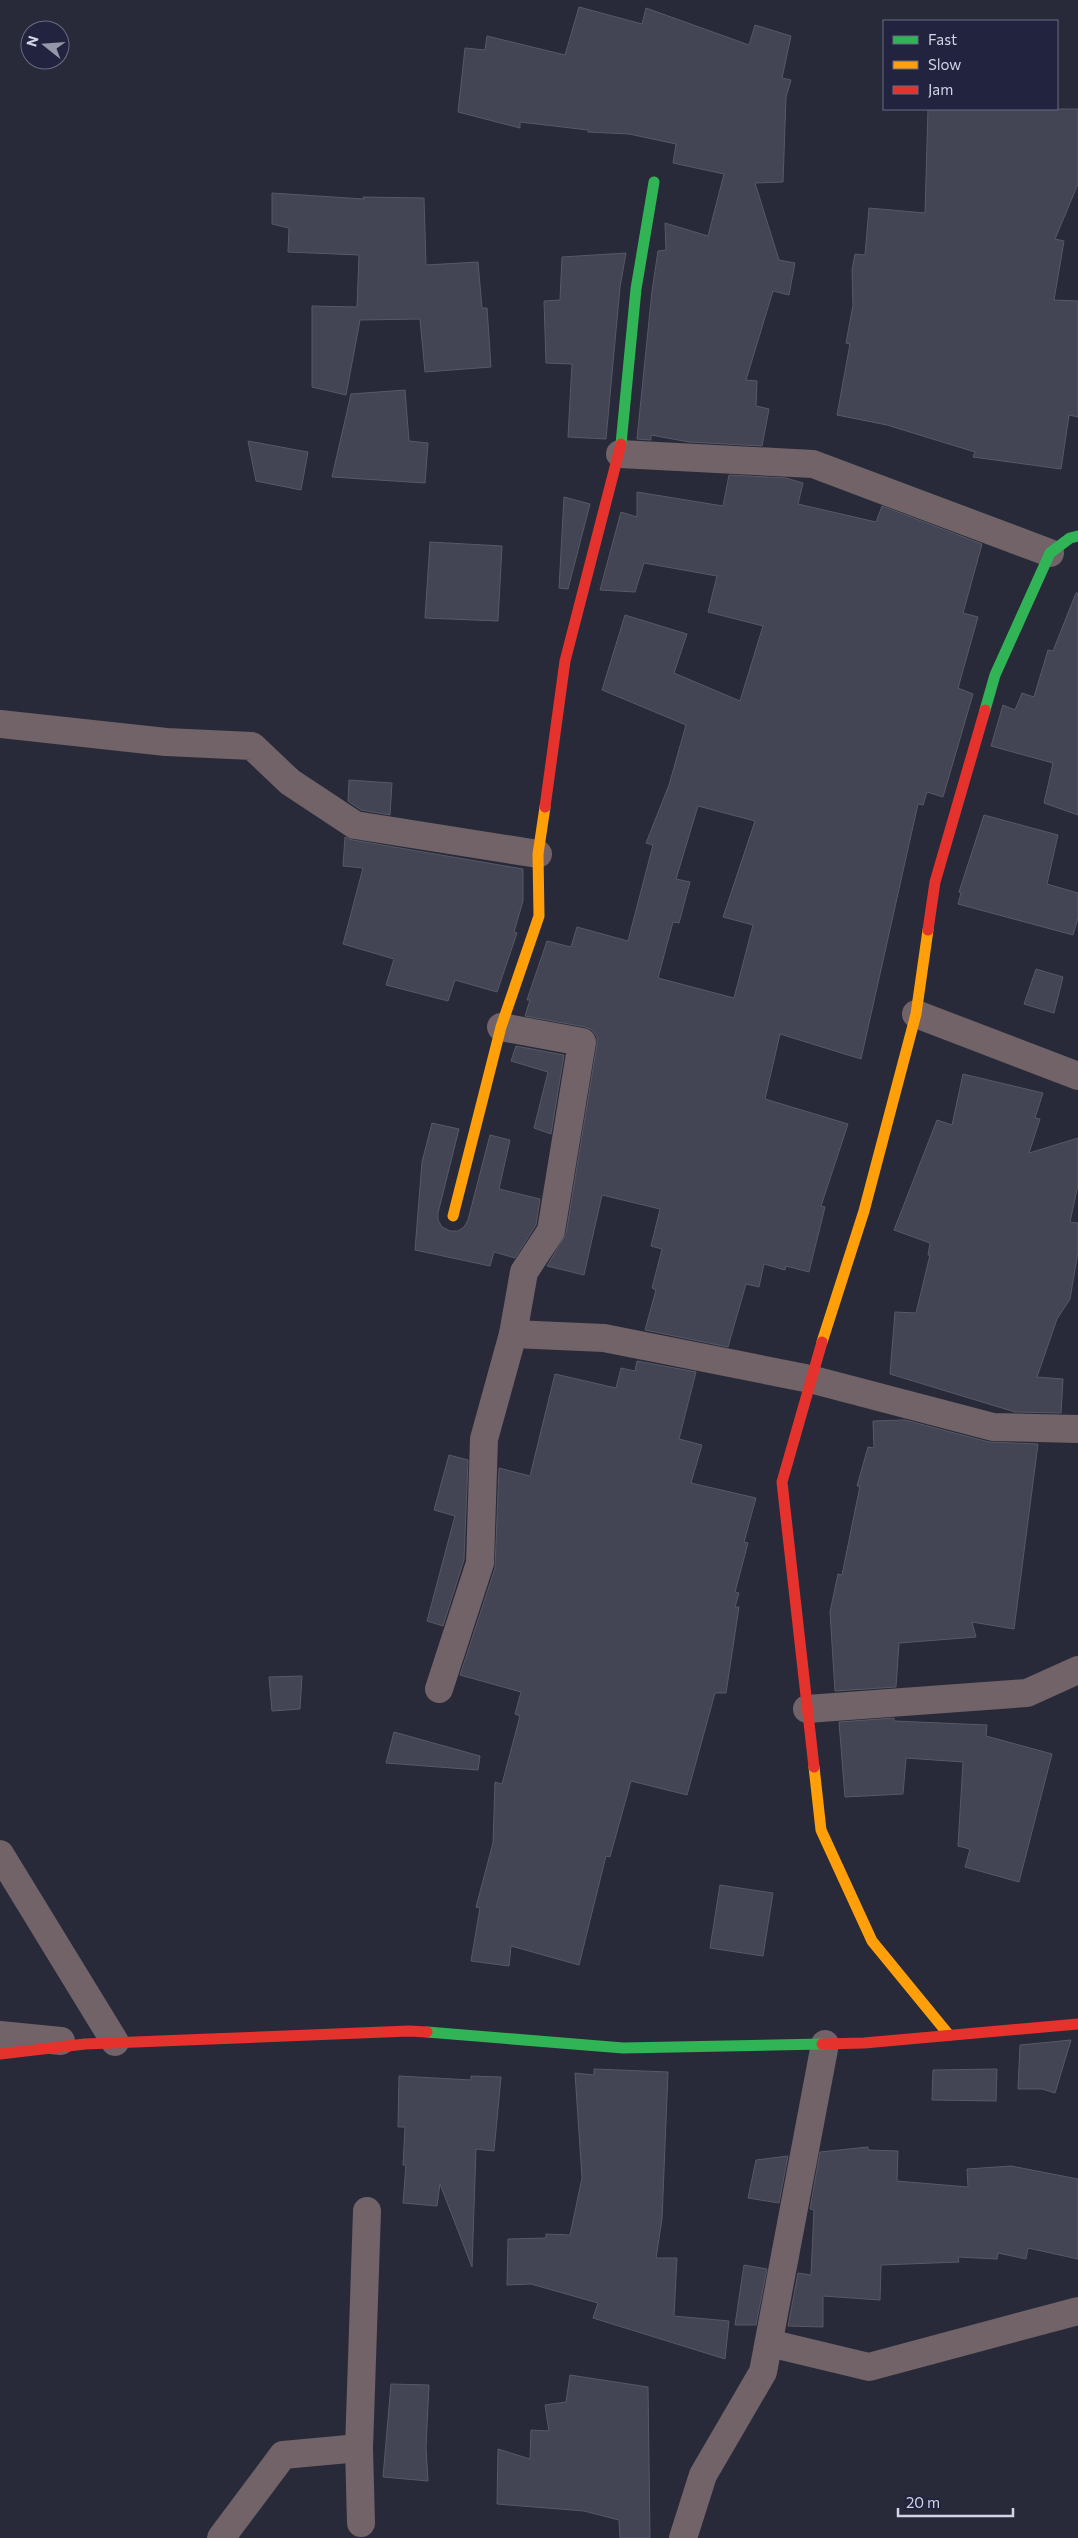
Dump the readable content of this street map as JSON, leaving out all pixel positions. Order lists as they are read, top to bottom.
{
  "legend": ["Fast", "Slow", "Jam"],
  "scale_bar": "20 m",
  "north": "left"
}
